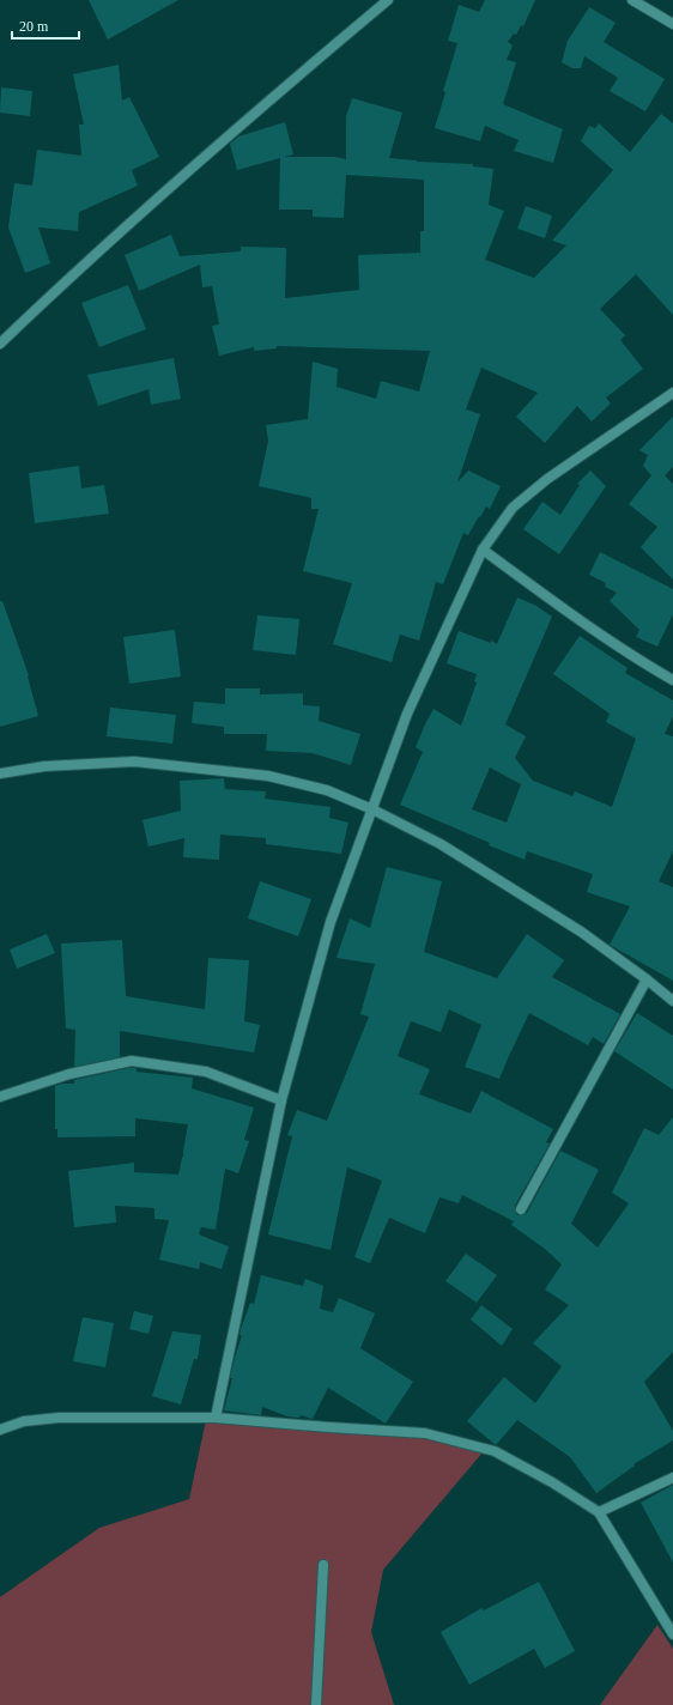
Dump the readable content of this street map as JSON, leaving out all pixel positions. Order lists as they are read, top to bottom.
{
  "scale_bar": "20 m"
}
